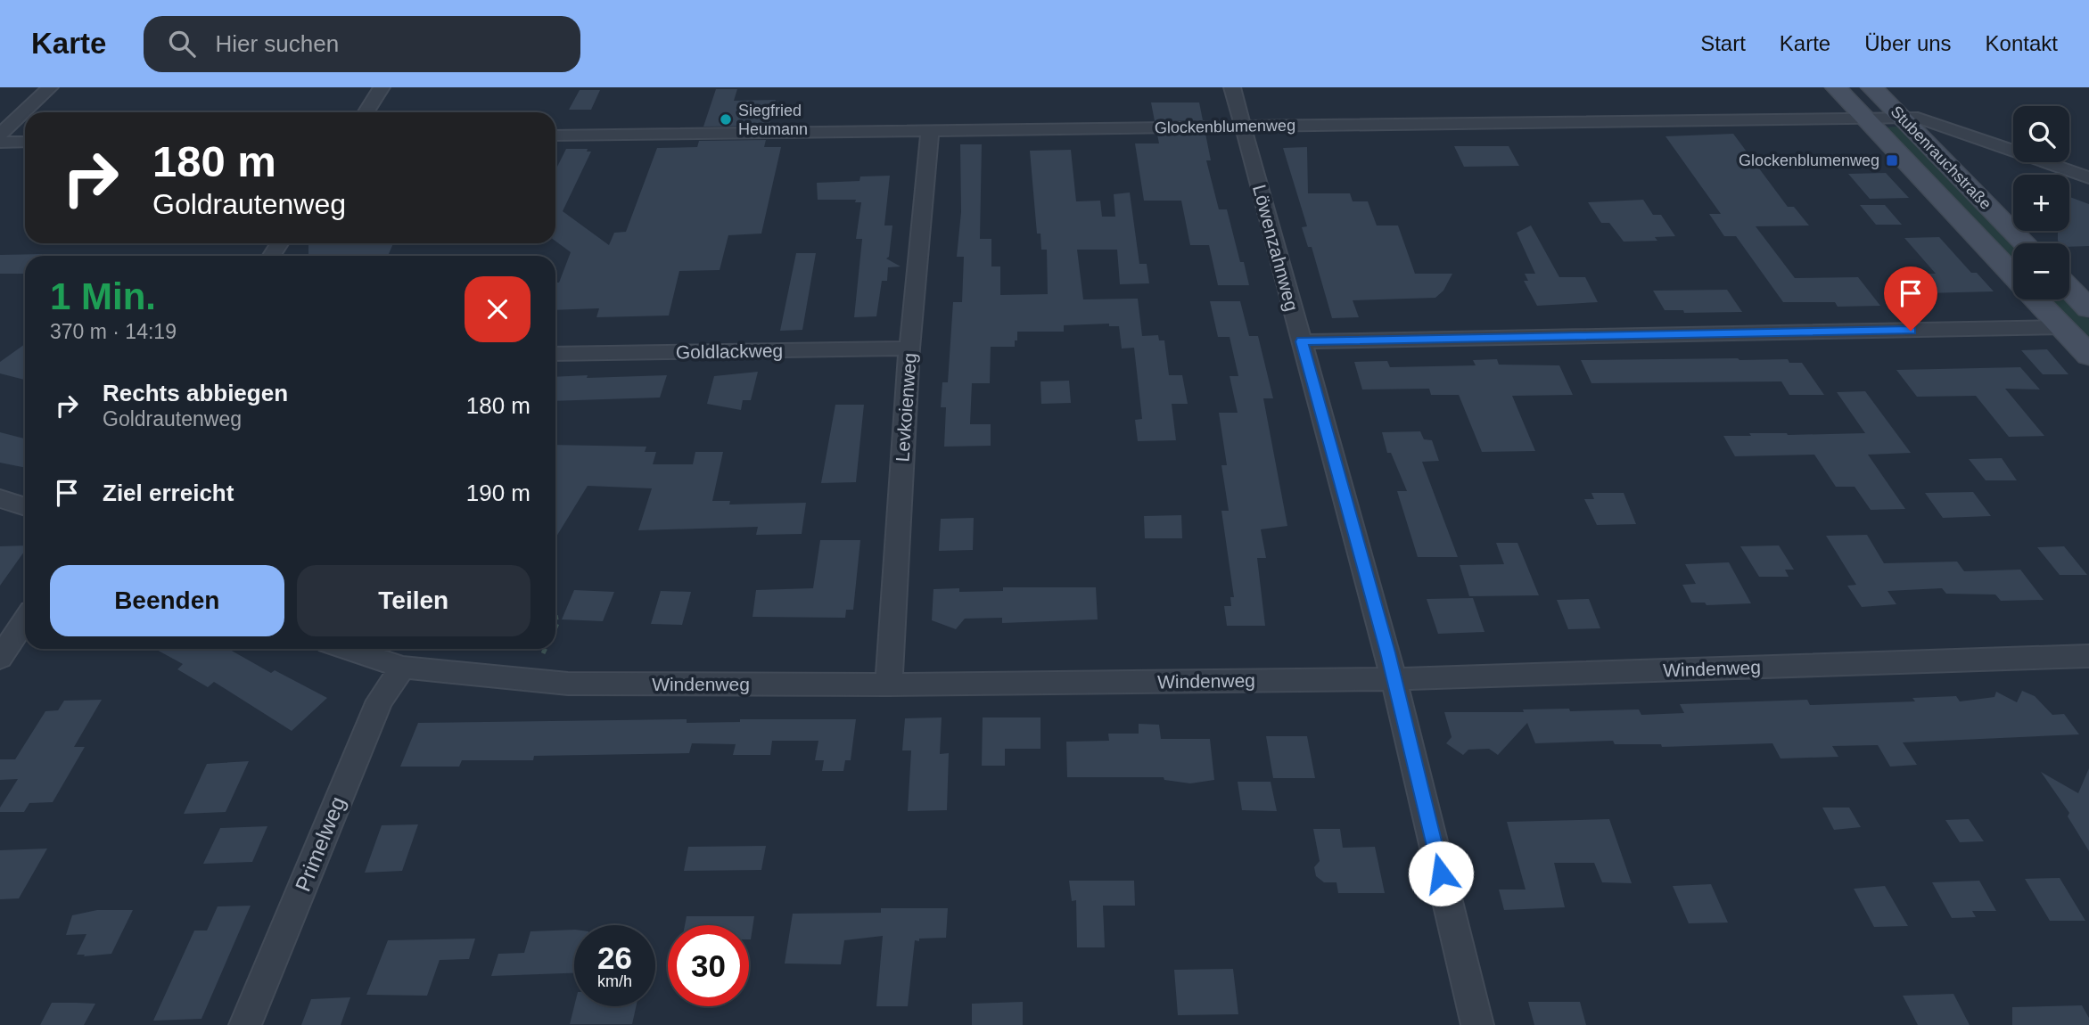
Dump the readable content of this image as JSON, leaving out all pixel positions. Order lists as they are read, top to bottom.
{
  "streets": {
    "main road": ["Stubenrauchstraße"],
    "street": [
      "Glockenblumenweg",
      "Löwenzahnweg",
      "Goldlackweg",
      "Levkoienweg",
      "Windenweg",
      "Primelweg"
    ]
  },
  "crossings": [
    ["Glockenblumenweg", "Stubenrauchstraße"],
    ["Glockenblumenweg", "Löwenzahnweg"],
    ["Glockenblumenweg", "Levkoienweg"],
    ["Löwenzahnweg", "Windenweg"],
    ["Goldlackweg", "Levkoienweg"],
    ["Levkoienweg", "Windenweg"],
    ["Windenweg", "Primelweg"]
  ],
  "places": {
    "other": ["Siegfried Heumann"],
    "transit": ["Glockenblumenweg"]
  },
  "page": {
    "header": "Karte",
    "search": "Hier suchen",
    "nav": [
      "Start",
      "Karte",
      "Über uns",
      "Kontakt"
    ],
    "map_buttons": ["+", "−"],
    "turn": ["180 m", "Goldrautenweg"],
    "heading": ["1 Min.", "370 m · 14:19"],
    "list": [
      {
        "name": "Rechts abbiegen",
        "note": "Goldrautenweg",
        "value": "180 m"
      },
      {
        "name": "Ziel erreicht",
        "value": "190 m"
      }
    ],
    "buttons": ["Beenden", "Teilen"],
    "speed": "26 km/h",
    "limit": "30"
  }
}
